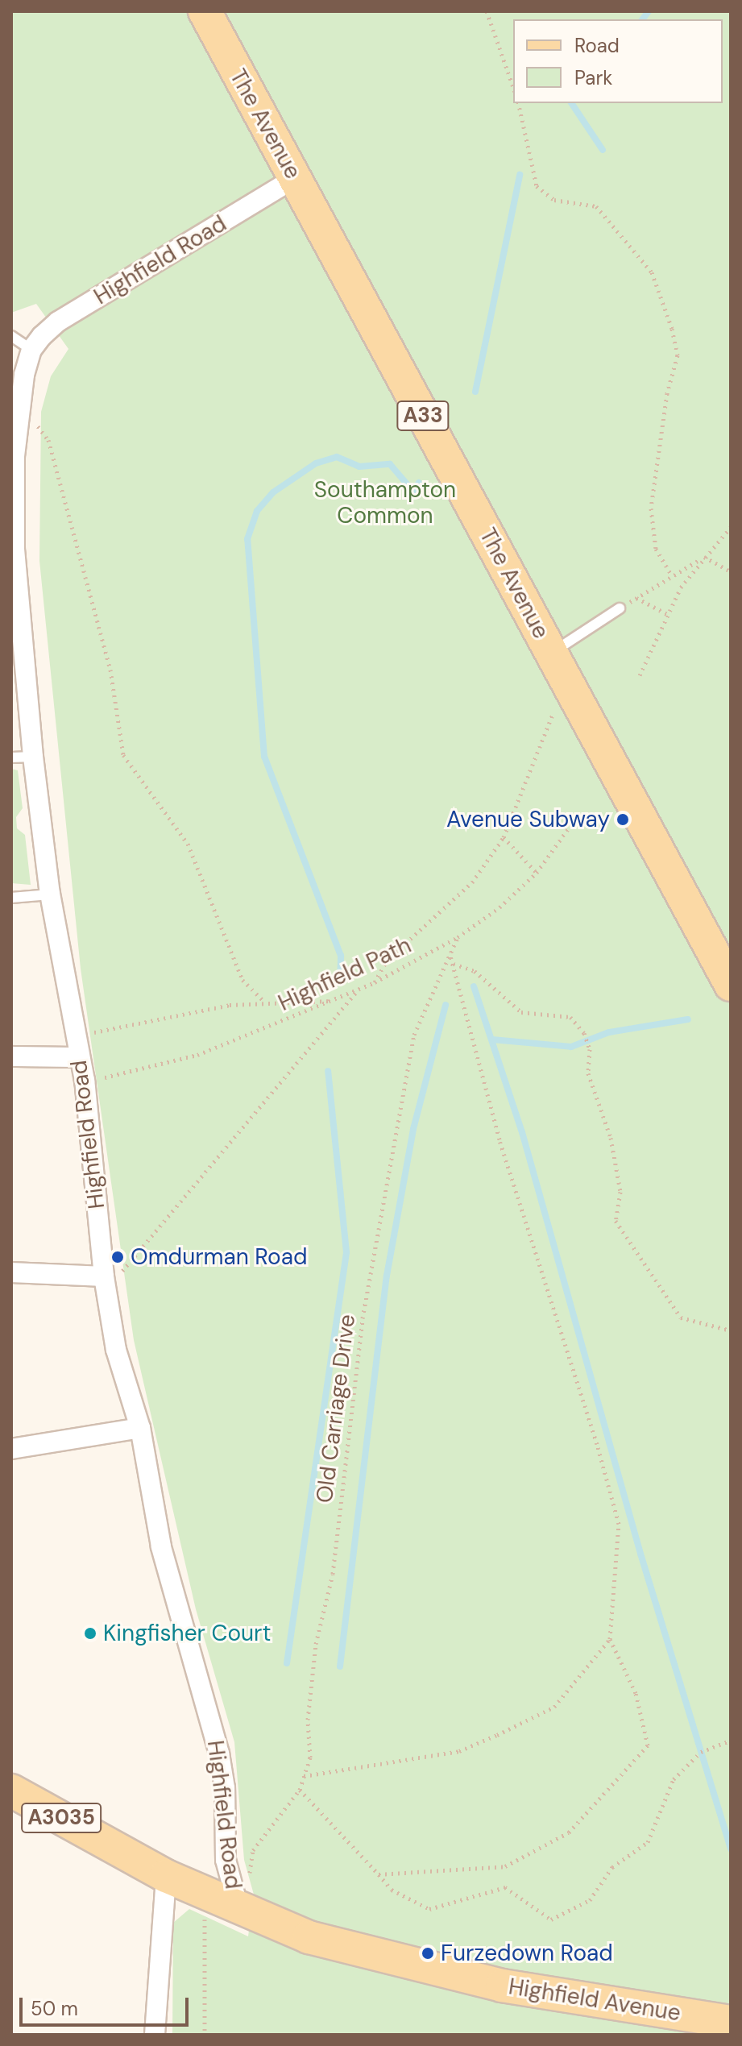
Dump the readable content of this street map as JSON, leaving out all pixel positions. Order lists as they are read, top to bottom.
{
  "streets": {
    "main road": [
      "The Avenue",
      "A33",
      "A3035",
      "Highfield Avenue"
    ],
    "street": ["Highfield Road"],
    "path": ["Highfield Path", "Old Carriage Drive"]
  },
  "crossings": [
    ["The Avenue", "Highfield Road"],
    ["Highfield Road", "Highfield Path"],
    ["Highfield Road", "A3035"],
    ["Highfield Road", "Highfield Avenue"],
    ["Highfield Path", "Old Carriage Drive"],
    ["A3035", "Highfield Avenue"]
  ],
  "parks": ["Southampton Common"],
  "places": [
    "Avenue Subway",
    "Omdurman Road",
    "Kingfisher Court",
    "Furzedown Road"
  ],
  "legend": ["Road", "Park"],
  "scale_bar": "50 m"
}
